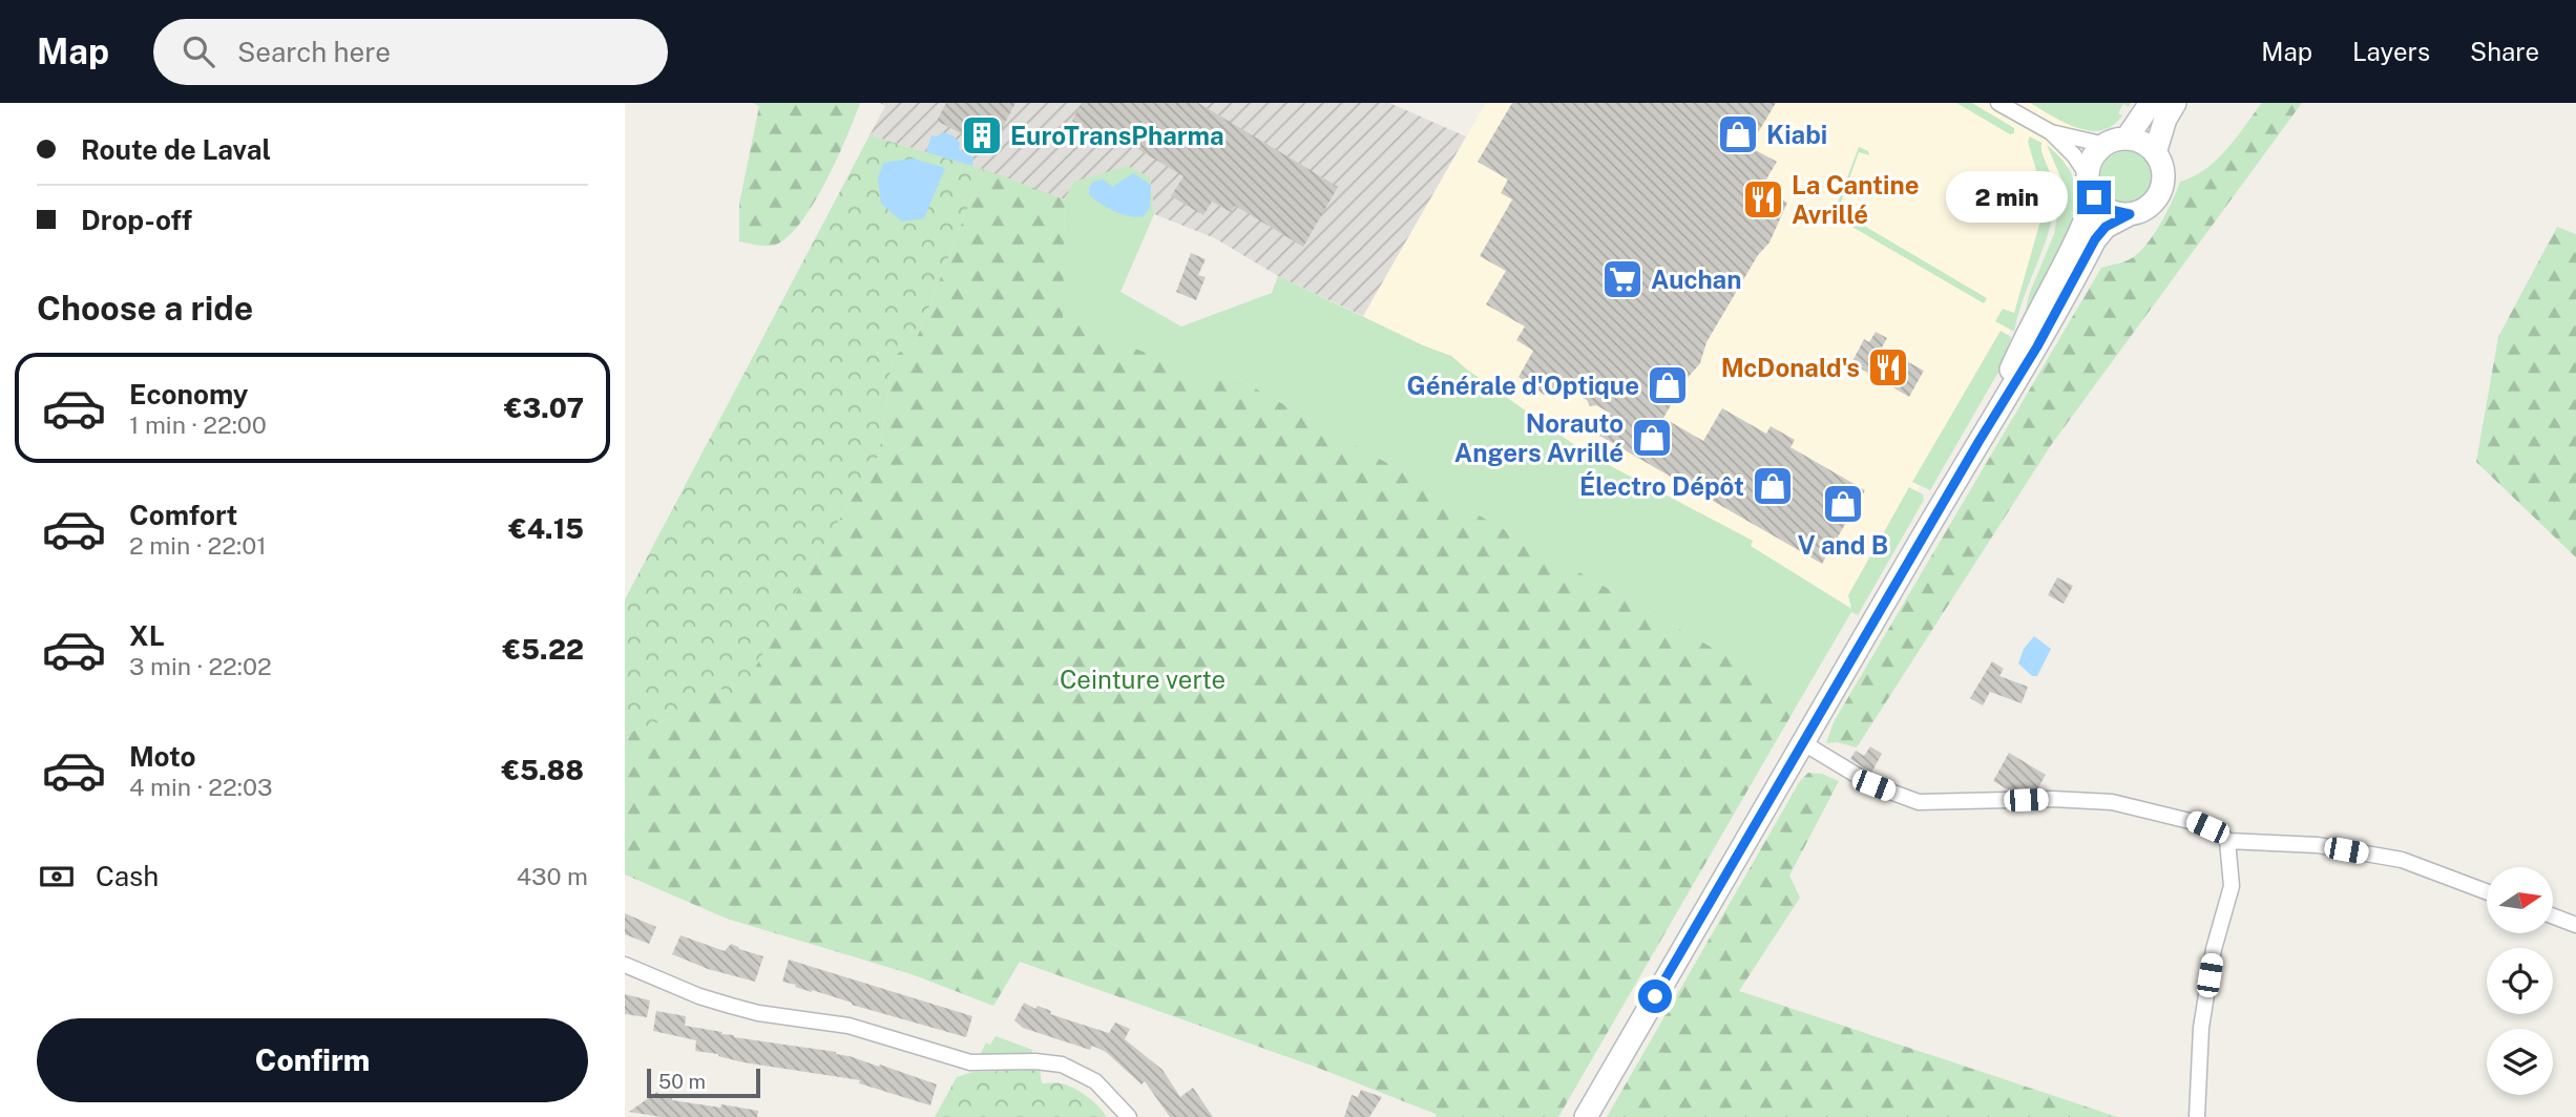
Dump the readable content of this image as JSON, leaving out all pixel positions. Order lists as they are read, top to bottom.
{
  "parks": ["Ceinture verte"],
  "places": {
    "shop": [
      "Kiabi",
      "Générale d'Optique",
      "Norauto Angers Avrillé",
      "Électro Dépôt",
      "V and B"
    ],
    "building": ["EuroTransPharma"],
    "restaurant": ["La Cantine Avrillé", "McDonald's"],
    "supermarket": ["Auchan"]
  },
  "scale_bar": "50 m",
  "north": "right",
  "page": {
    "header": "Map",
    "search": "Search here",
    "nav": ["Map", "Layers", "Share"],
    "banner": ["Route de Laval", "Drop-off"],
    "bubble": "2 min",
    "heading": "Choose a ride",
    "list": [
      {
        "name": "Economy",
        "note": "1 min · 22:00",
        "value": "€3.07"
      },
      {
        "name": "Comfort",
        "note": "2 min · 22:01",
        "value": "€4.15"
      },
      {
        "name": "XL",
        "note": "3 min · 22:02",
        "value": "€5.22"
      },
      {
        "name": "Moto",
        "note": "4 min · 22:03",
        "value": "€5.88"
      }
    ],
    "pay": ["Cash", "430 m"],
    "buttons": "Confirm",
    "scale": "50 m"
  }
}
